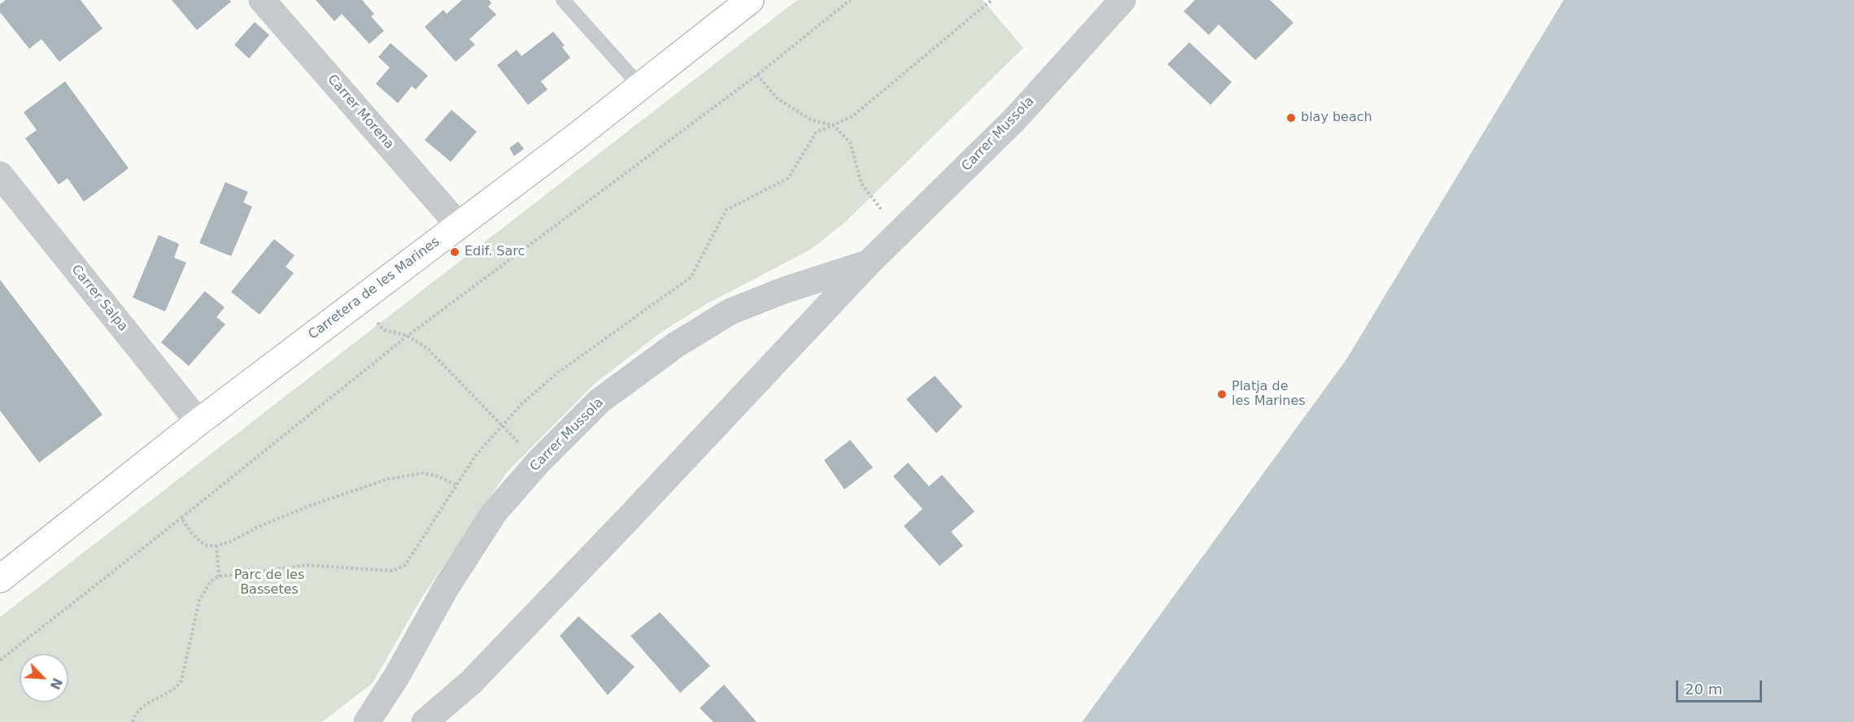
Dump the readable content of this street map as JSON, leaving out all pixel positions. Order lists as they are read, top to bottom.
{
  "streets": {
    "main road": ["Carretera de les Marines"],
    "street": ["Carrer Morena", "Carrer Mussola", "Carrer Salpa"]
  },
  "crossings": [
    ["Carrer Morena", "Carretera de les Marines"],
    ["Carretera de les Marines", "Carrer Salpa"]
  ],
  "parks": ["Parc de les Bassetes"],
  "places": ["blay beach", "Edif. Sarc", "Platja de les Marines"],
  "scale_bar": "20 m",
  "north": "bottom right"
}
